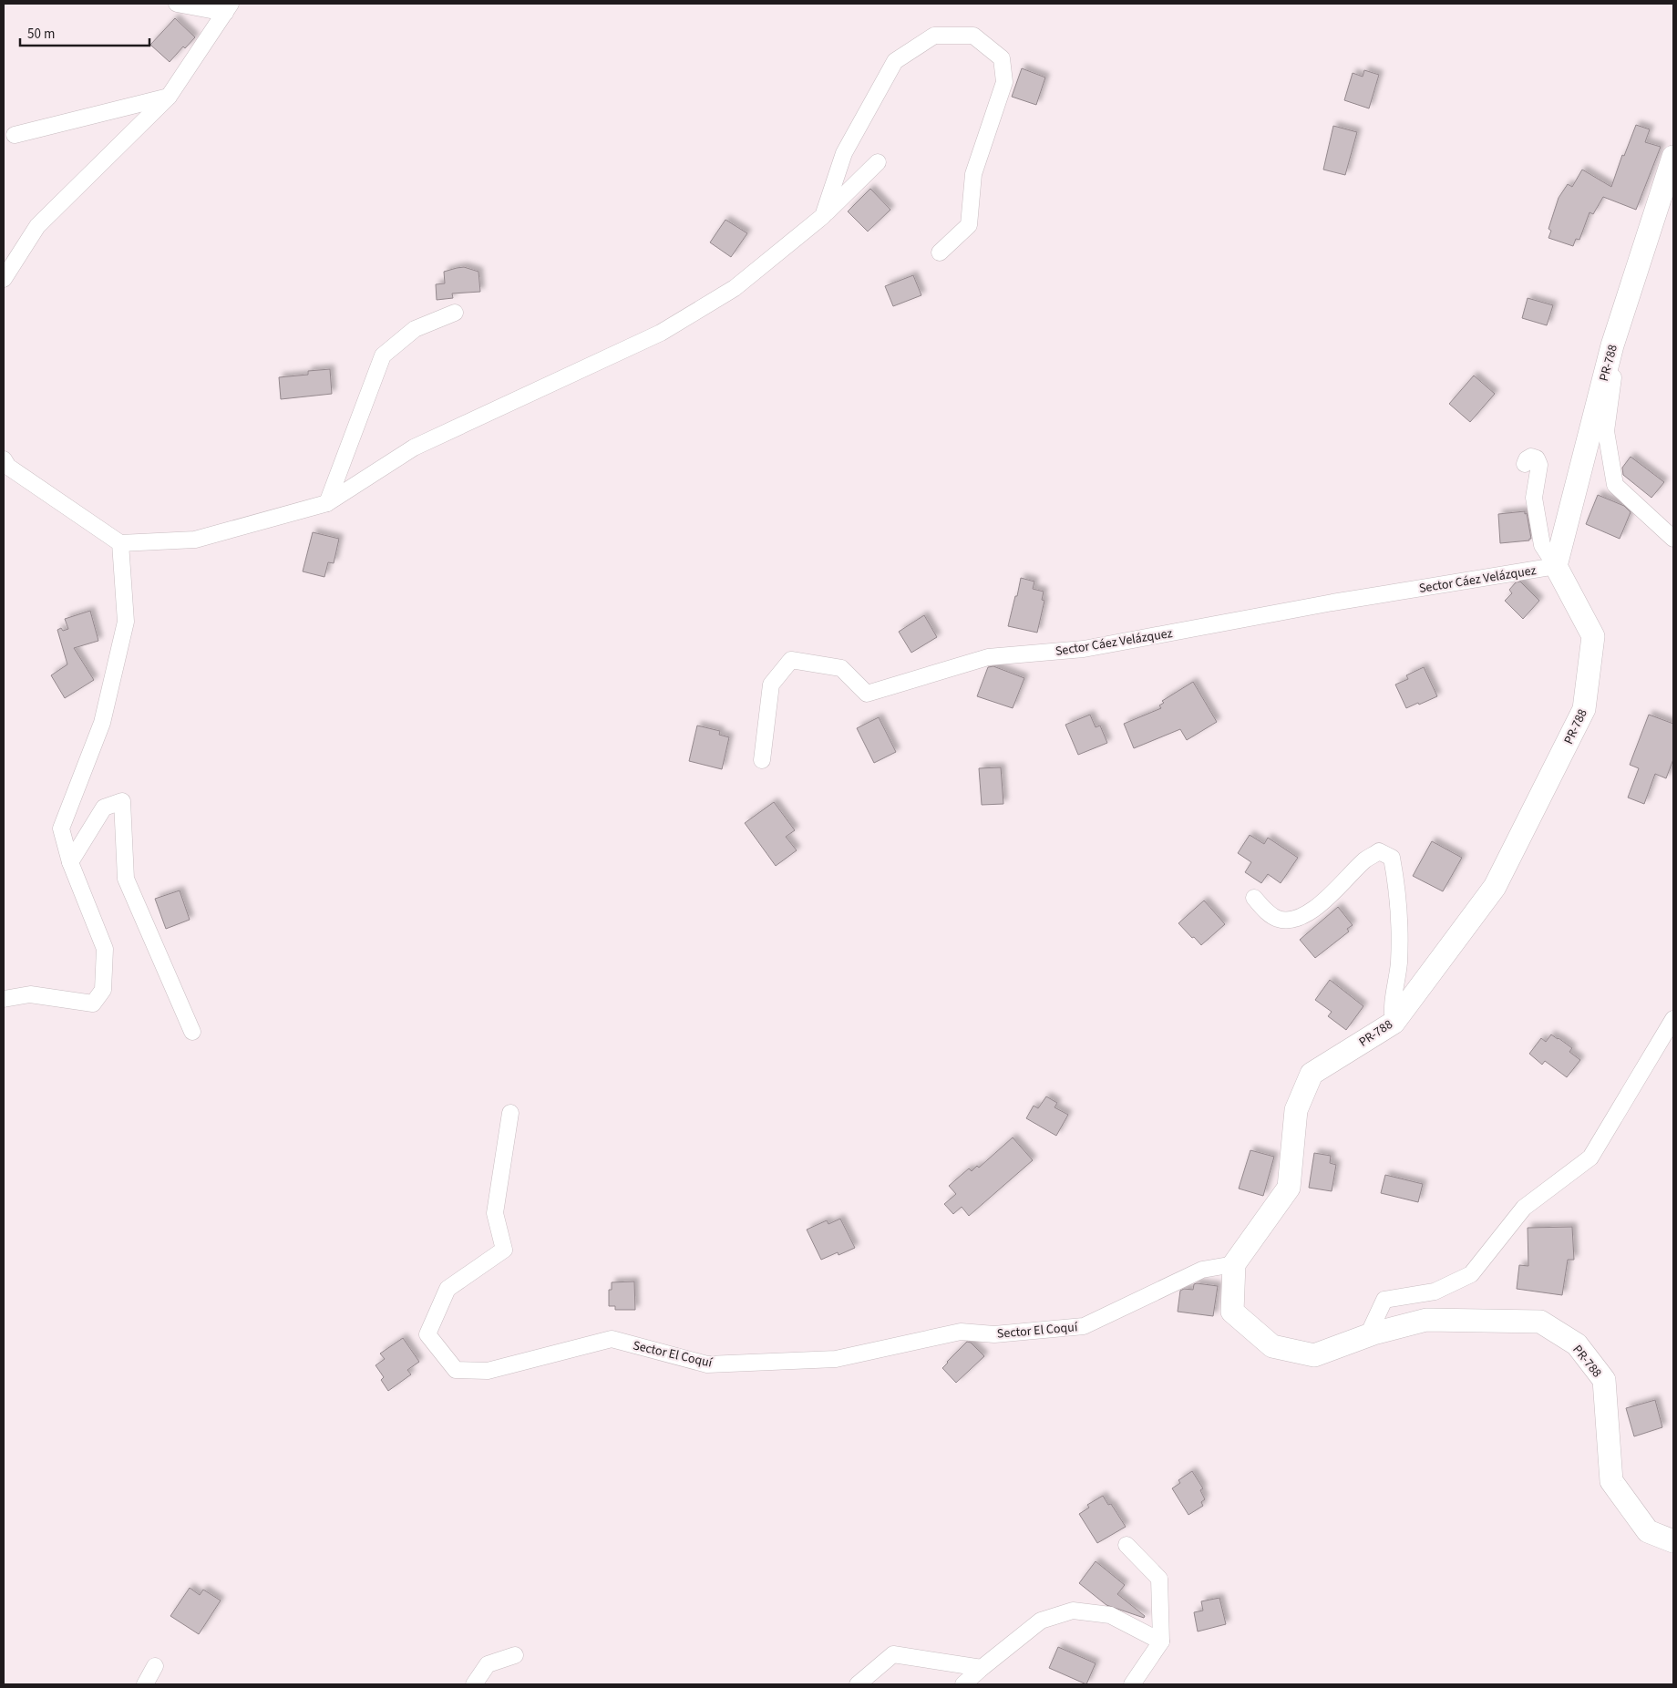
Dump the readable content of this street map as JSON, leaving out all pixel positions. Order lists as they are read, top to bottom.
{
  "streets": {
    "street": ["PR-788", "Sector Cáez Velázquez", "Sector El Coquí"]
  },
  "crossings": [
    ["PR-788", "Sector Cáez Velázquez"],
    ["PR-788", "Sector El Coquí"]
  ],
  "scale_bar": "50 m"
}
